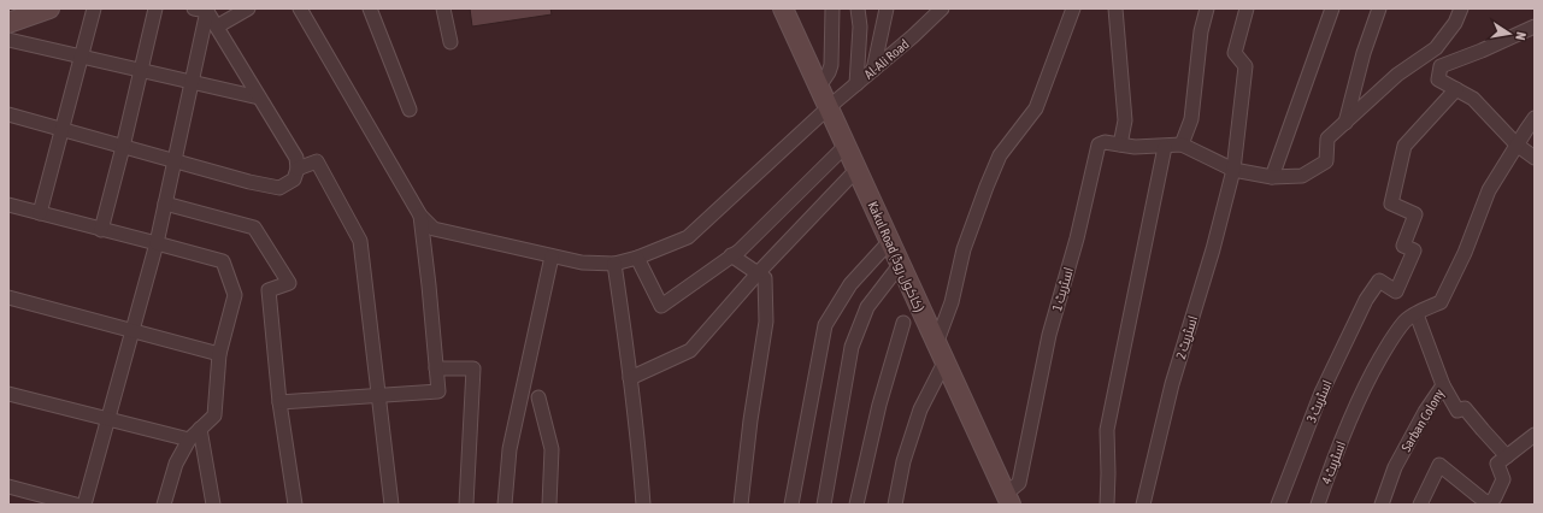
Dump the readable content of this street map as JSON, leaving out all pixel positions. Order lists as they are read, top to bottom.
{
  "streets": {
    "main road": ["Kakul Road (کاکول روڈ)"],
    "street": [
      "Al-Ali Road",
      "اسٹریٹ 1",
      "اسٹریٹ 2",
      "اسٹریٹ 3",
      "Sarban Colony",
      "اسٹریٹ 4"
    ]
  },
  "crossings": [
    ["Al-Ali Road", "Kakul Road (کاکول روڈ)"],
    ["Kakul Road (کاکول روڈ)", "اسٹریٹ 1"]
  ],
  "north": "right"
}
